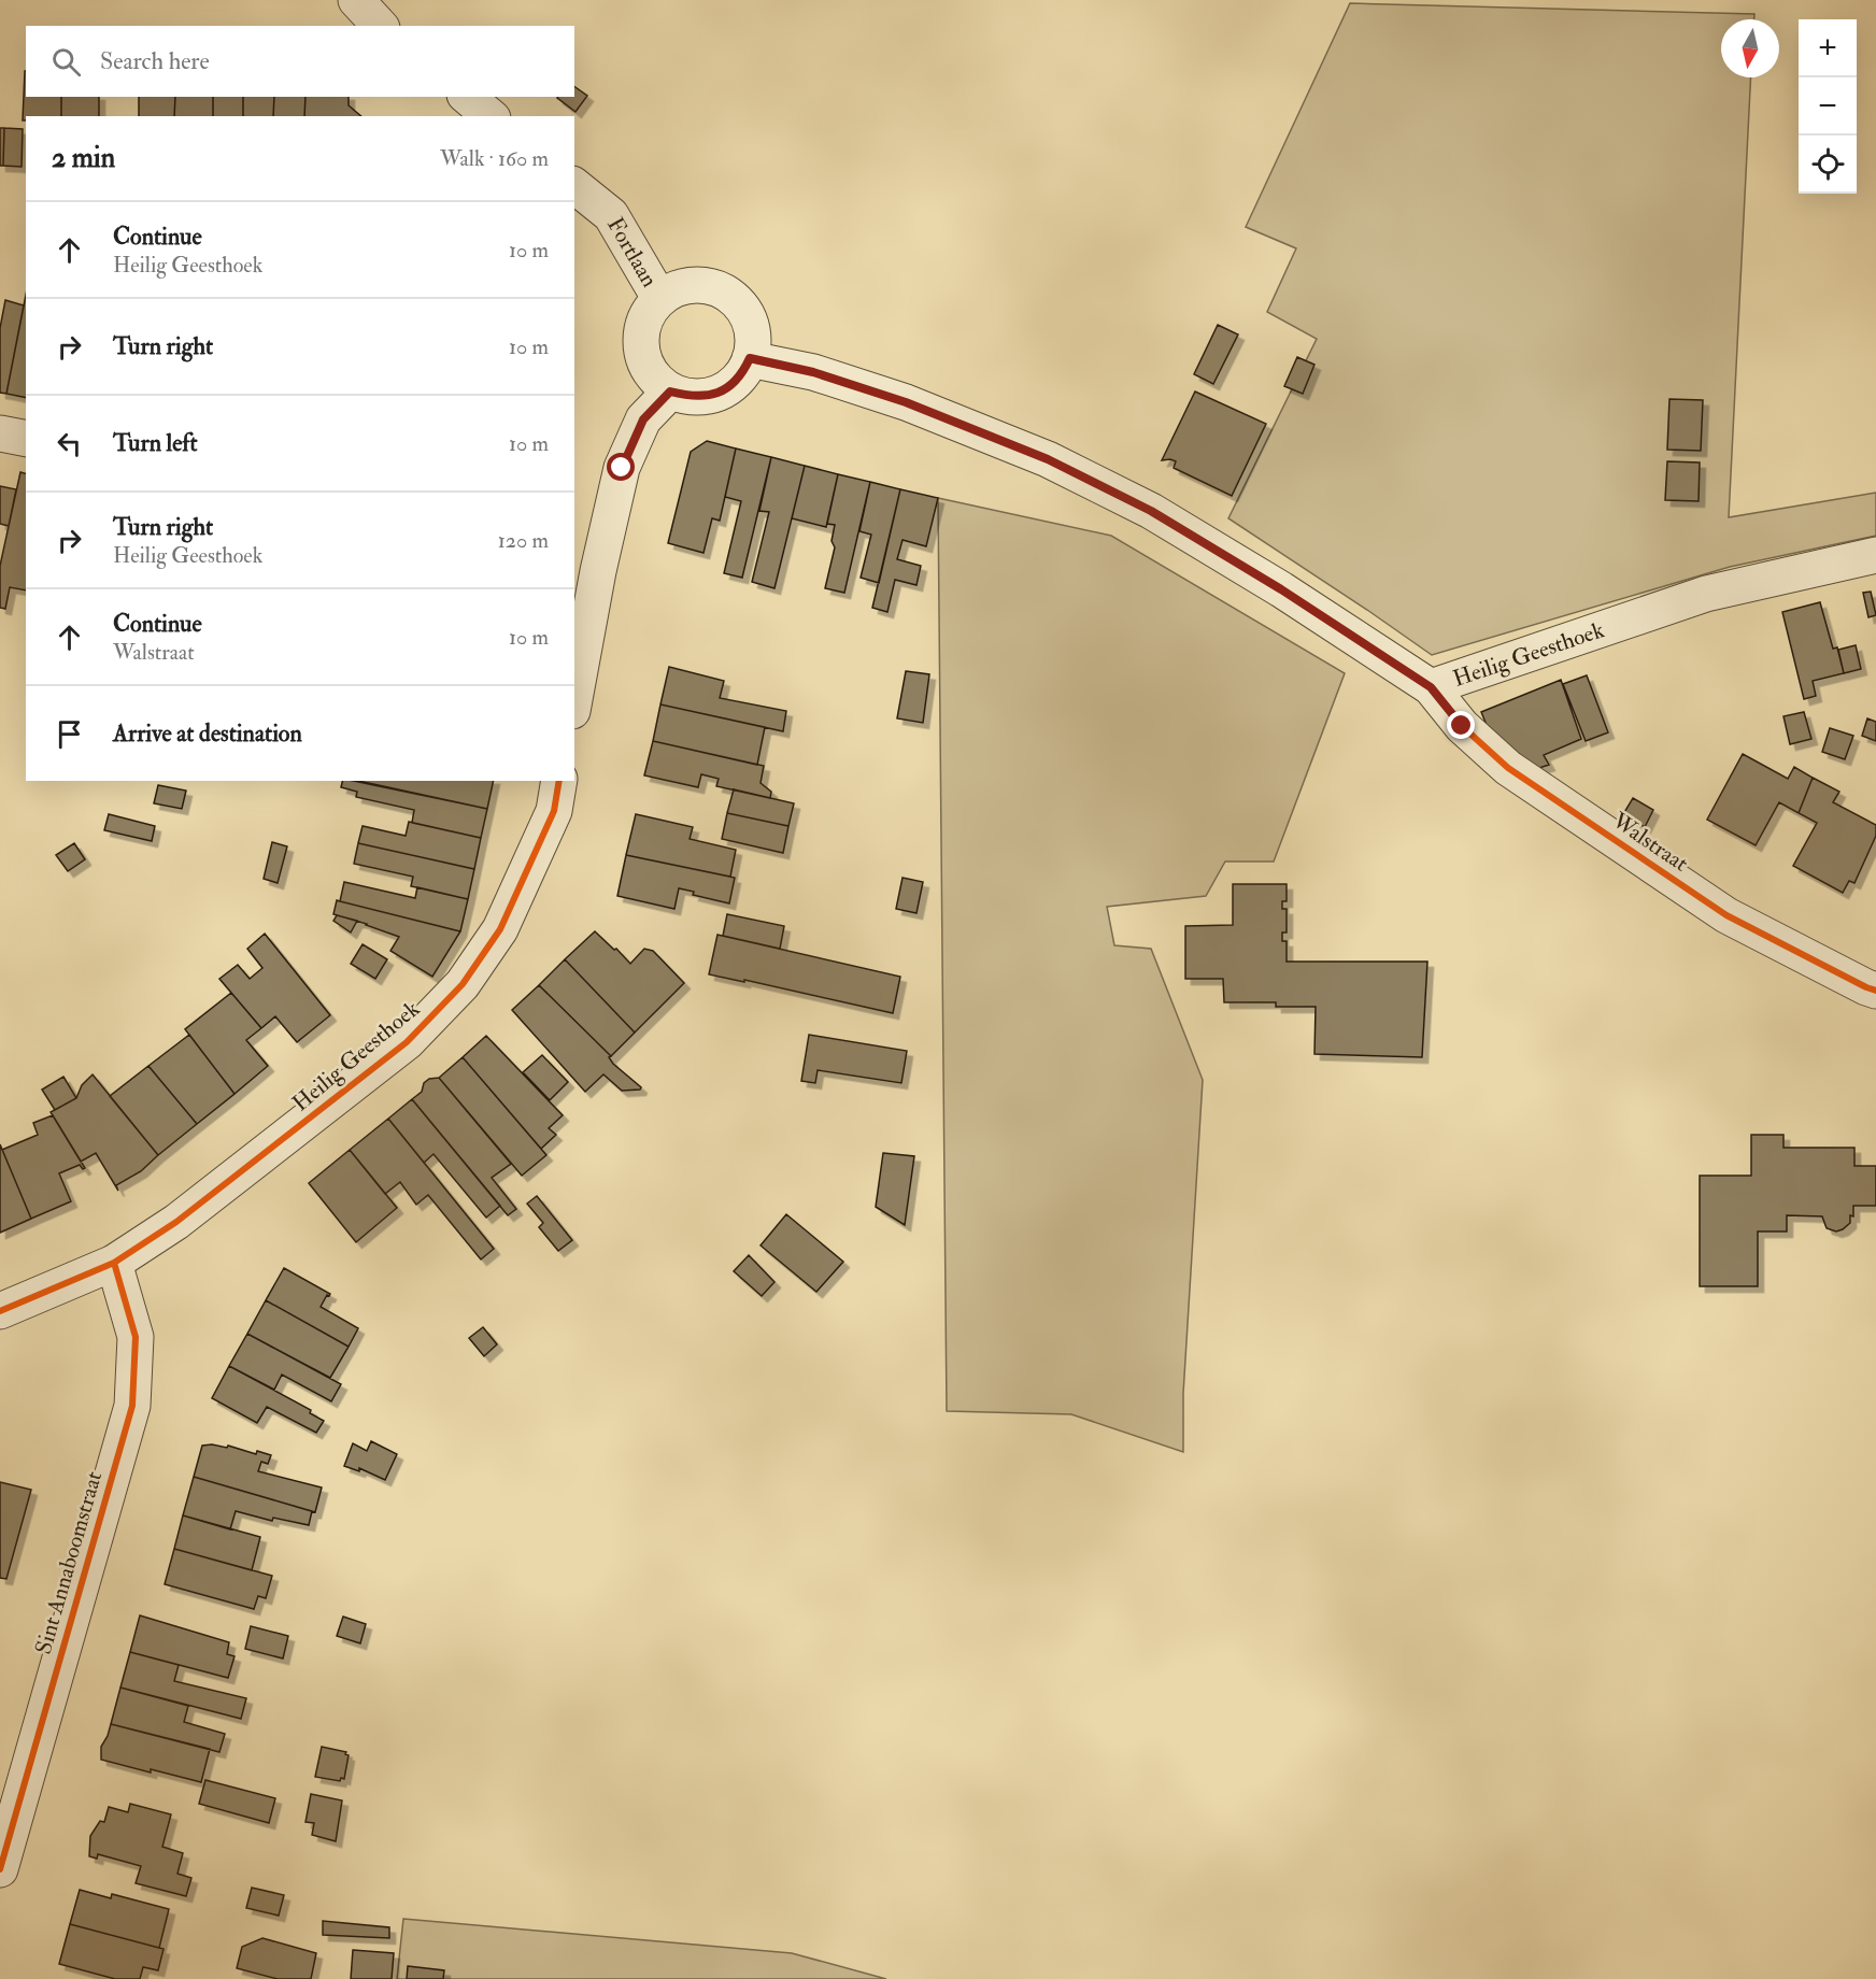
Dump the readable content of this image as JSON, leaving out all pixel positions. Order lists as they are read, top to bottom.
{
  "streets": {
    "street": [
      "Fortlaan",
      "Heilig Geesthoek",
      "Walstraat",
      "Sint Annaboomstraat"
    ]
  },
  "crossings": [
    ["Fortlaan", "Heilig Geesthoek"],
    ["Heilig Geesthoek", "Walstraat"],
    ["Heilig Geesthoek", "Sint Annaboomstraat"]
  ],
  "north": "bottom",
  "page": {
    "map_buttons": ["+", "−"],
    "search": "Search here",
    "heading": ["2 min", "Walk · 160 m"],
    "list": [
      ["Continue", "Heilig Geesthoek", "10 m"],
      ["Turn right", "10 m"],
      ["Turn left", "10 m"],
      ["Turn right", "Heilig Geesthoek", "120 m"],
      ["Continue", "Walstraat", "10 m"],
      "Arrive at destination"
    ]
  }
}
